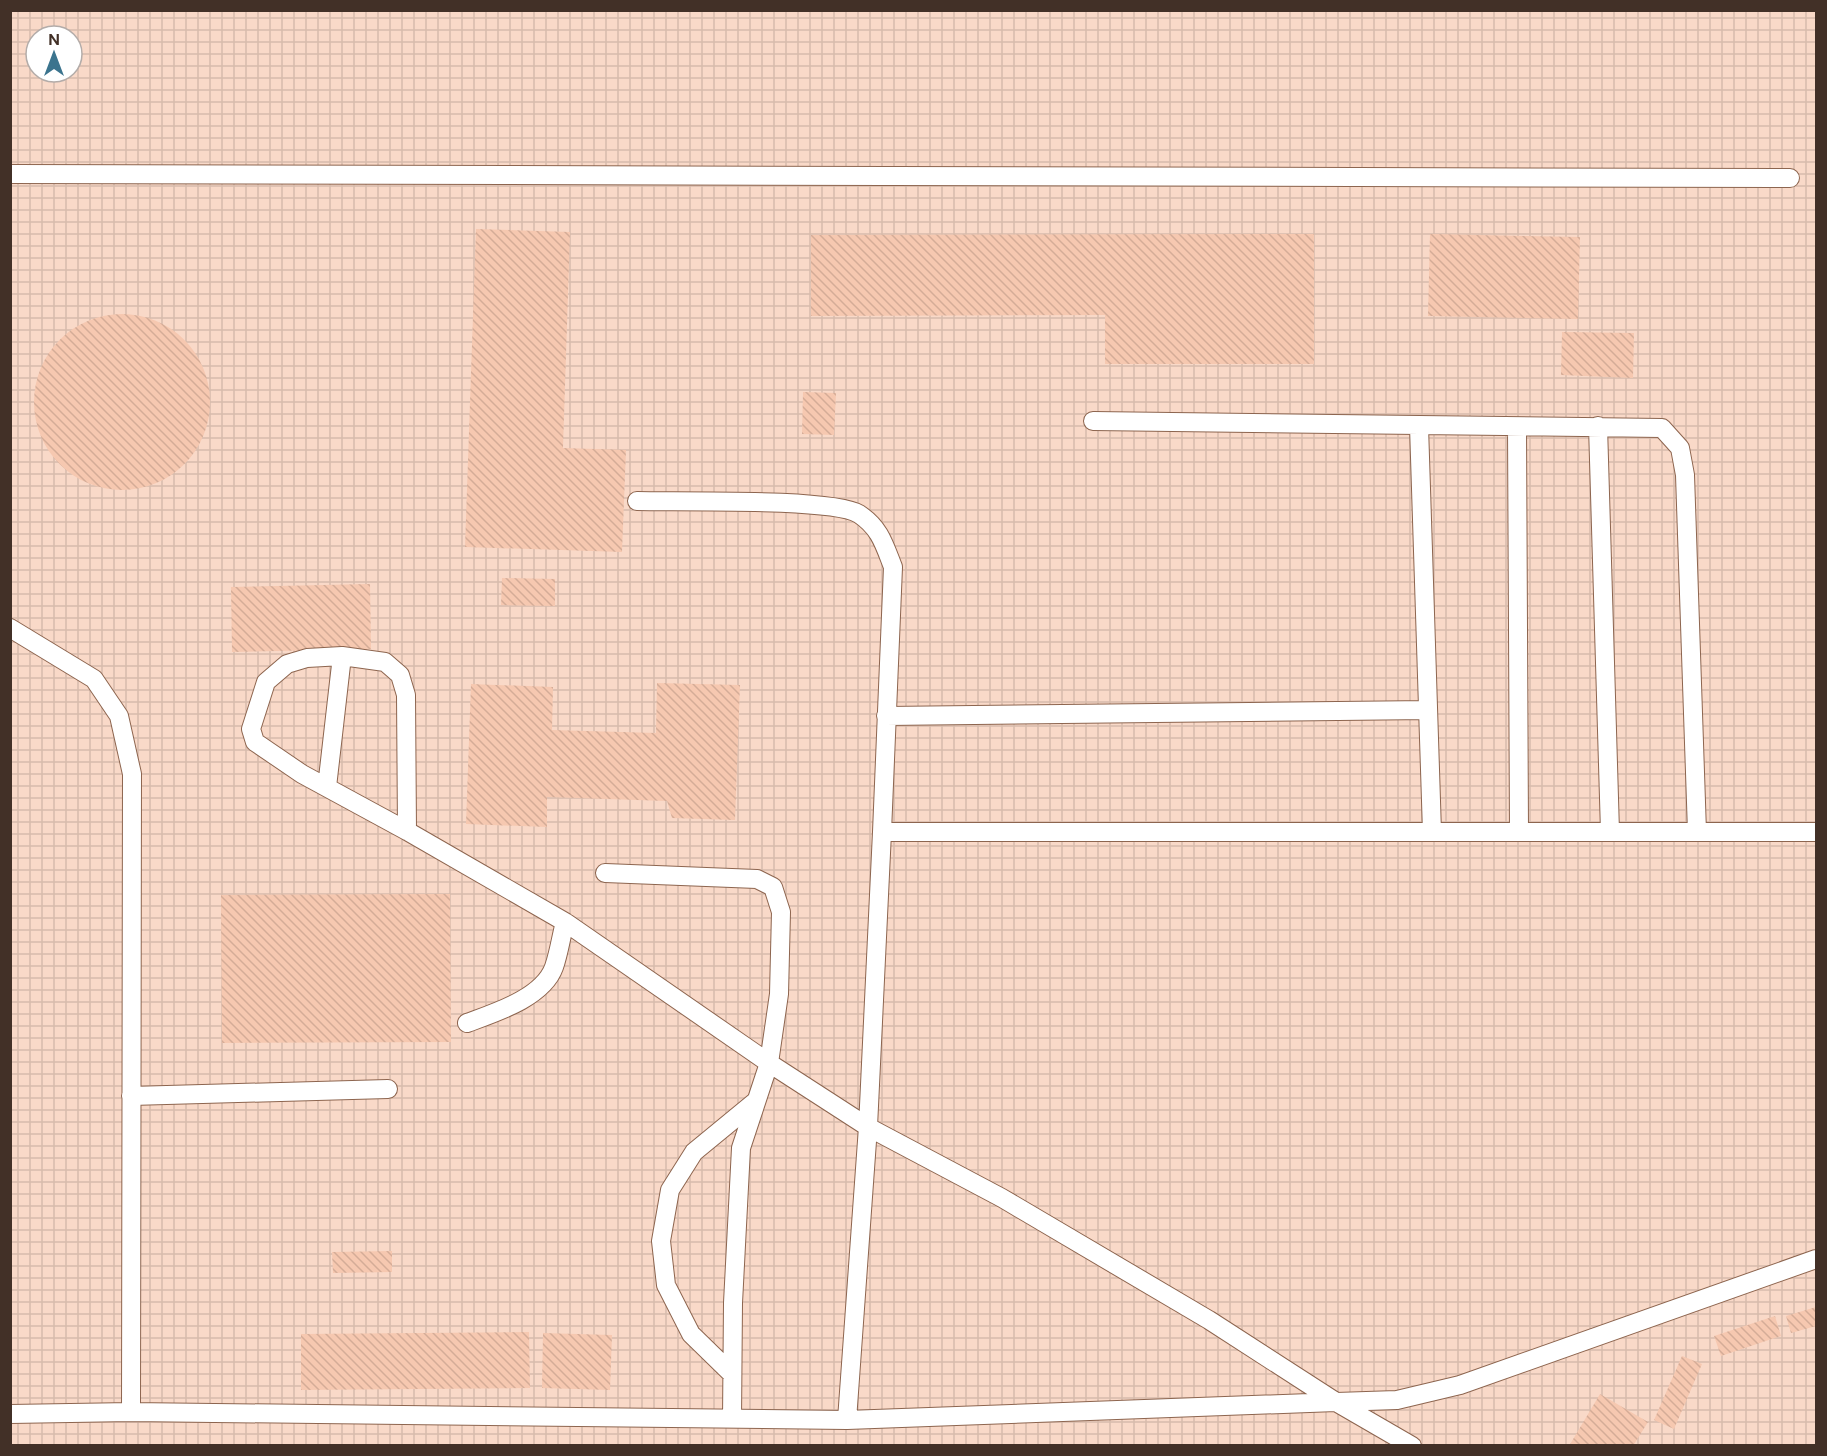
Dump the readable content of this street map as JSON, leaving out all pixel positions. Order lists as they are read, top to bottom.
{
  "north": "top"
}
